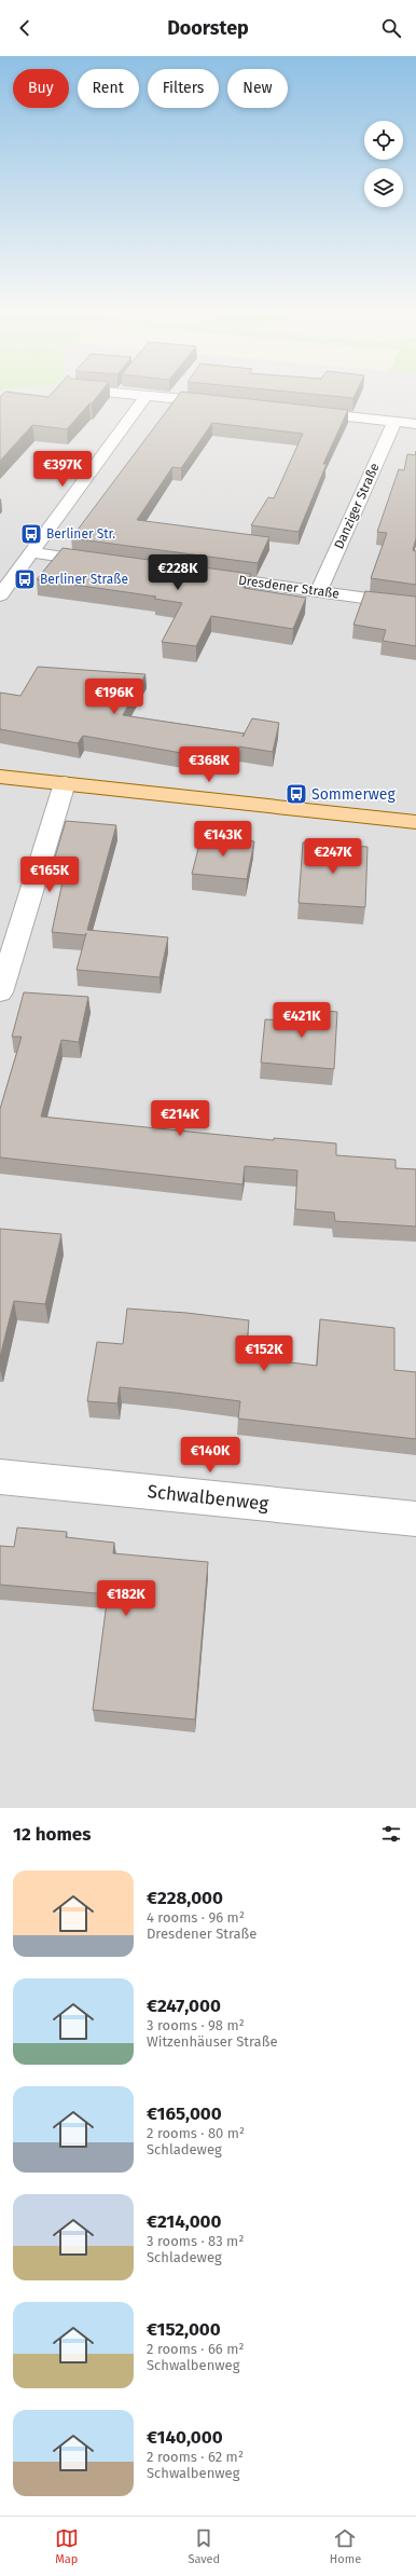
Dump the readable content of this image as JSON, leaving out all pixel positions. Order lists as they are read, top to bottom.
{
  "streets": {
    "street": ["Danziger Straße", "Dresdener Straße", "Schwalbenweg"]
  },
  "crossings": [
    ["Danziger Straße", "Dresdener Straße"]
  ],
  "places": {
    "bus stop": ["Berliner Str.", "Berliner Straße", "Sommerweg"]
  },
  "page": {
    "header": "Doorstep",
    "chip": [
      "Buy",
      "Rent",
      "Filters",
      "New"
    ],
    "price": [
      "€397K",
      "€228K",
      "€196K",
      "€368K",
      "€143K",
      "€247K",
      "€165K",
      "€421K",
      "€214K",
      "€152K",
      "€140K",
      "€182K"
    ],
    "heading": "12 homes",
    "list": [
      {
        "name": "€228,000",
        "note": "4 rooms · 96 m² · Dresdener Straße"
      },
      {
        "name": "€247,000",
        "note": "3 rooms · 98 m² · Witzenhäuser Straße"
      },
      {
        "name": "€165,000",
        "note": "2 rooms · 80 m² · Schladeweg"
      },
      {
        "name": "€214,000",
        "note": "3 rooms · 83 m² · Schladeweg"
      },
      {
        "name": "€152,000",
        "note": "2 rooms · 66 m² · Schwalbenweg"
      },
      {
        "name": "€140,000",
        "note": "2 rooms · 62 m² · Schwalbenweg"
      }
    ],
    "tabs": ["Map", "Saved", "Home"]
  }
}
